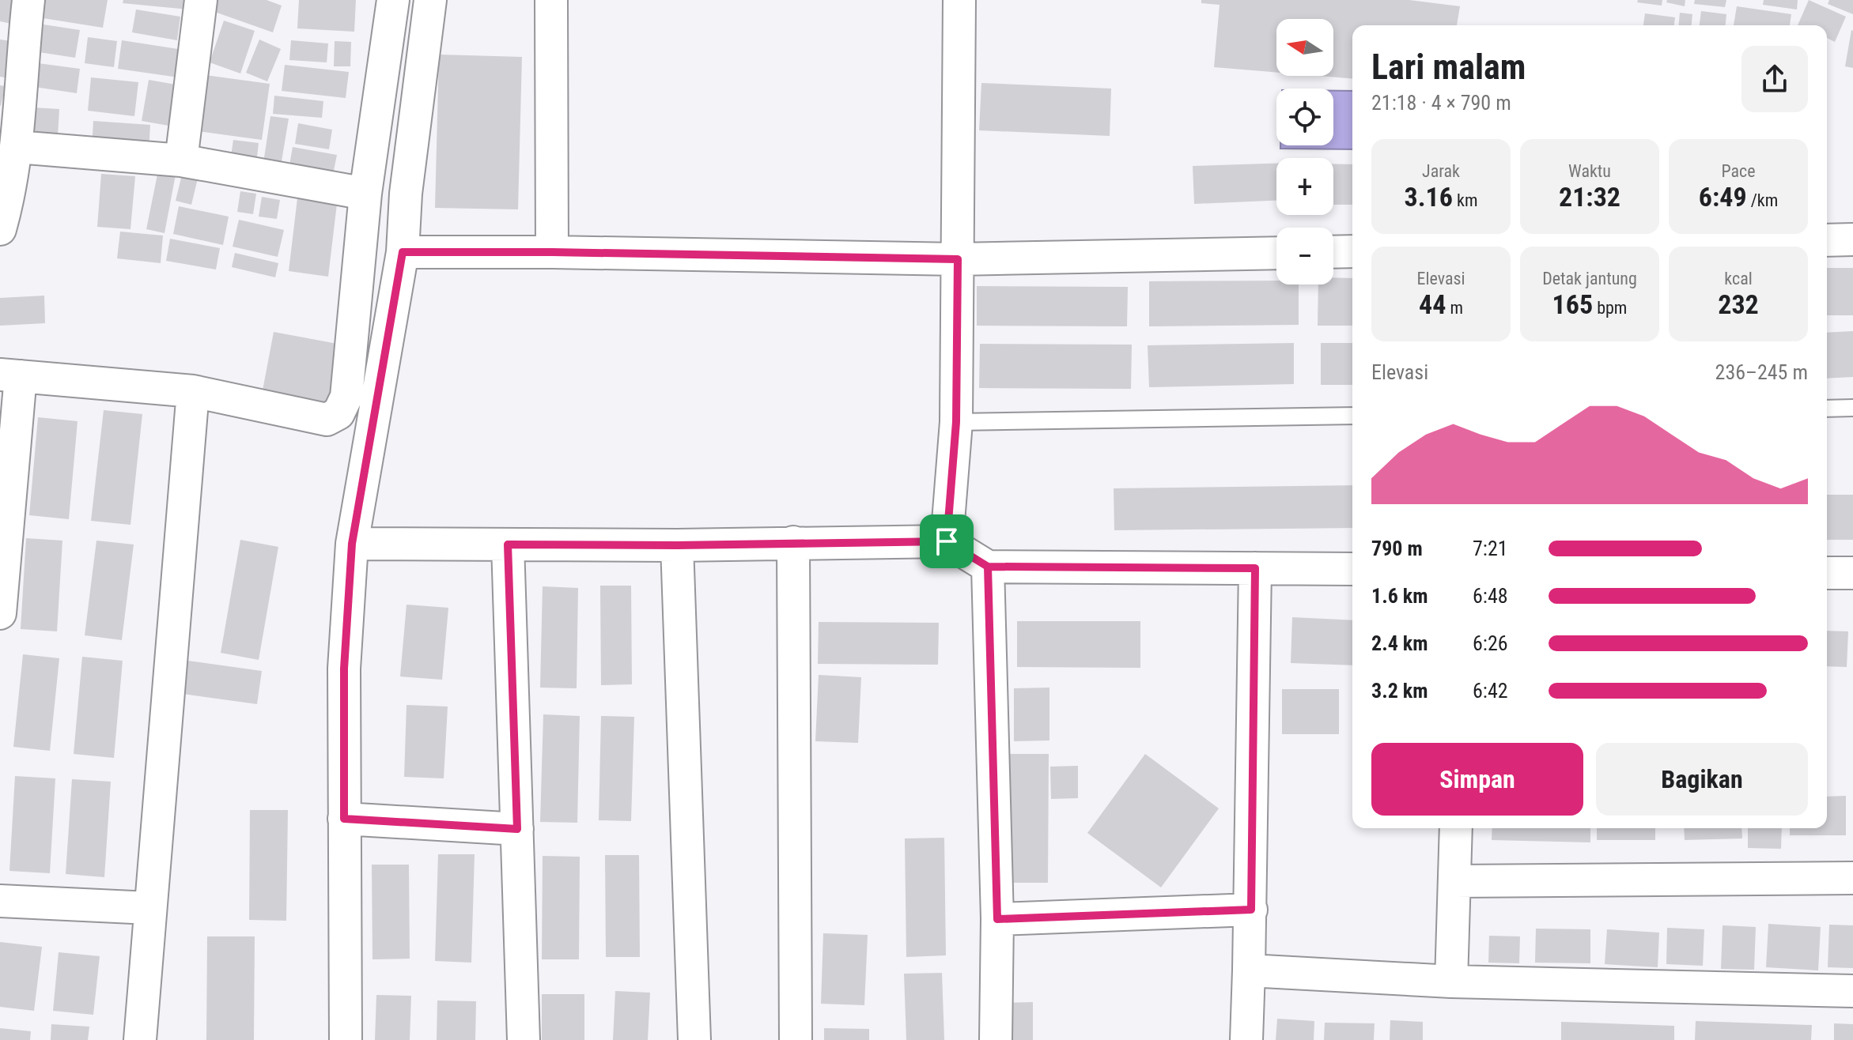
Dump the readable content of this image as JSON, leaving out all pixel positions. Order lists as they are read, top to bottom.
{
  "north": "left",
  "page": {
    "map_buttons": ["+", "−"],
    "heading": ["Lari malam", "21:18 · 4 × 790 m"],
    "stats": [
      ["Jarak", "3.16 km"],
      ["Waktu", "21:32"],
      ["Pace", "6:49 /km"],
      ["Elevasi", "44 m"],
      ["Detak jantung", "165 bpm"],
      ["kcal", "232"]
    ],
    "chart": ["Elevasi", "236–245 m"],
    "list": [
      {
        "name": "790 m",
        "note": "7:21"
      },
      {
        "name": "1.6 km",
        "note": "6:48"
      },
      {
        "name": "2.4 km",
        "note": "6:26"
      },
      {
        "name": "3.2 km",
        "note": "6:42"
      }
    ],
    "buttons": ["Simpan", "Bagikan"]
  }
}
